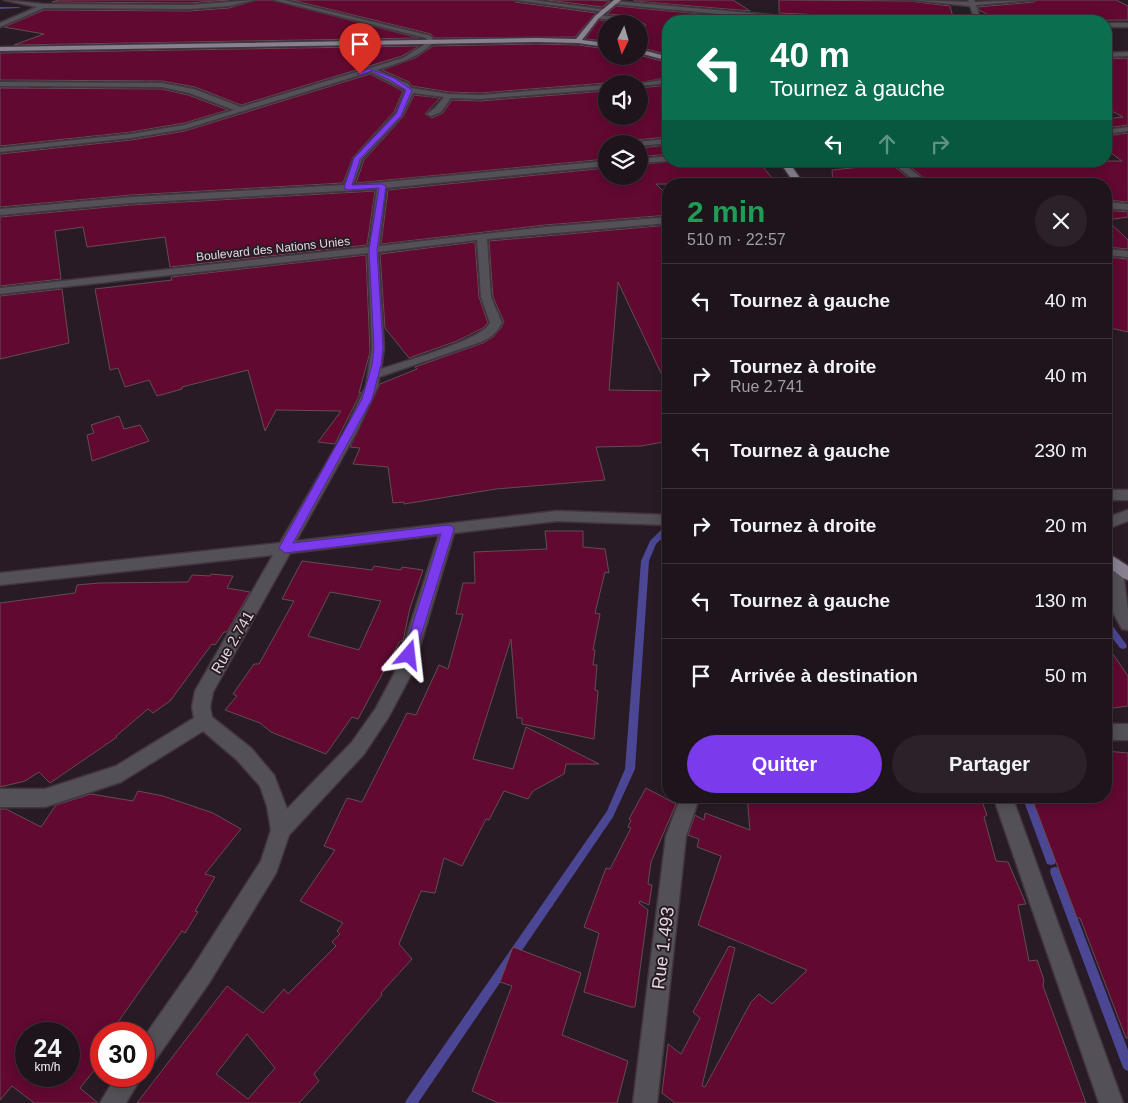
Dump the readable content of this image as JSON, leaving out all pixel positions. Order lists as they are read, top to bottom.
{
  "streets": {
    "street": ["Boulevard des Nations Unies", "Rue 2.741", "Rue 1.493"]
  },
  "crossings": [
    ["Boulevard des Nations Unies", "Rue 2.741"]
  ],
  "north": "bottom",
  "page": {
    "turn": ["40 m", "Tournez à gauche"],
    "heading": ["2 min", "510 m · 22:57"],
    "list": [
      {
        "name": "Tournez à gauche",
        "value": "40 m"
      },
      {
        "name": "Tournez à droite",
        "note": "Rue 2.741",
        "value": "40 m"
      },
      {
        "name": "Tournez à gauche",
        "value": "230 m"
      },
      {
        "name": "Tournez à droite",
        "value": "20 m"
      },
      {
        "name": "Tournez à gauche",
        "value": "130 m"
      },
      {
        "name": "Arrivée à destination",
        "value": "50 m"
      }
    ],
    "buttons": ["Quitter", "Partager"],
    "speed": "24 km/h",
    "limit": "30"
  }
}
